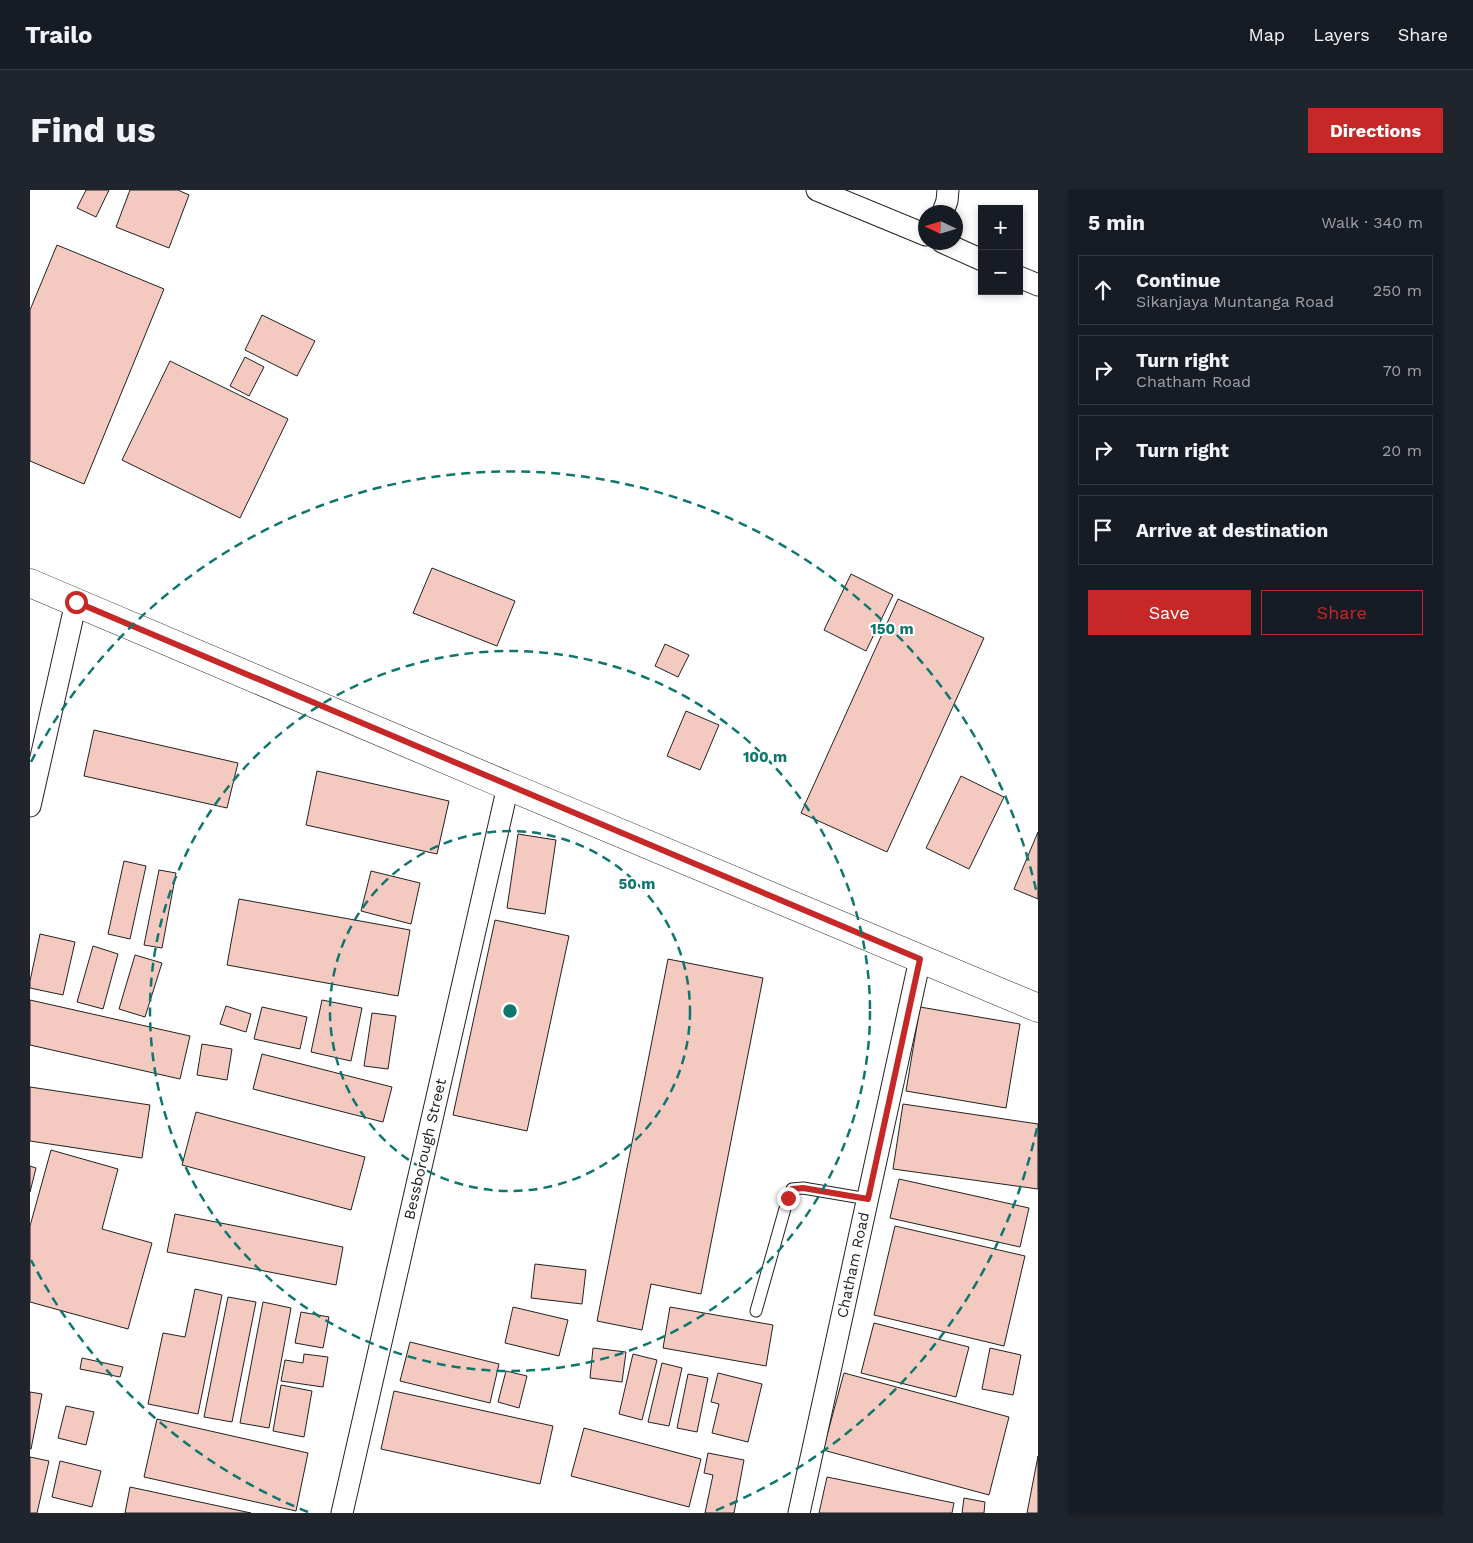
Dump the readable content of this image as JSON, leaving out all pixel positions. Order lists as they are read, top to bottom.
{
  "streets": {
    "street": ["Bessborough Street", "Chatham Road"]
  },
  "north": "left",
  "page": {
    "header": "Trailo",
    "nav": ["Map", "Layers", "Share"],
    "buttons": [
      "Directions",
      ["Save", "Share"]
    ],
    "title": "Find us",
    "heading": ["5 min", "Walk · 340 m"],
    "map_buttons": ["+", "−"],
    "list": [
      ["Continue", "Sikanjaya Muntanga Road", "250 m"],
      ["Turn right", "Chatham Road", "70 m"],
      ["Turn right", "20 m"],
      "Arrive at destination"
    ]
  },
  "rings": ["150 m", "100 m", "50 m"]
}
